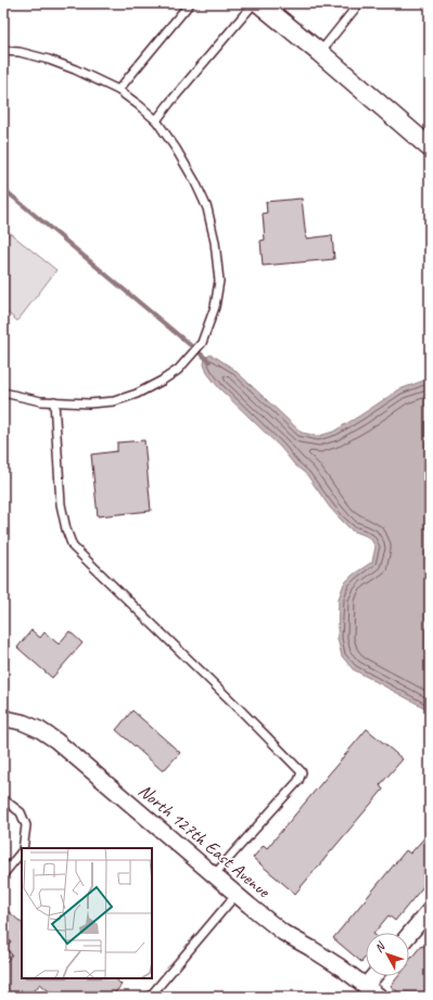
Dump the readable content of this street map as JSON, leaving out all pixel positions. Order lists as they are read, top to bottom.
{
  "streets": {
    "street": ["North 127th East Avenue"]
  },
  "north": "top left"
}
